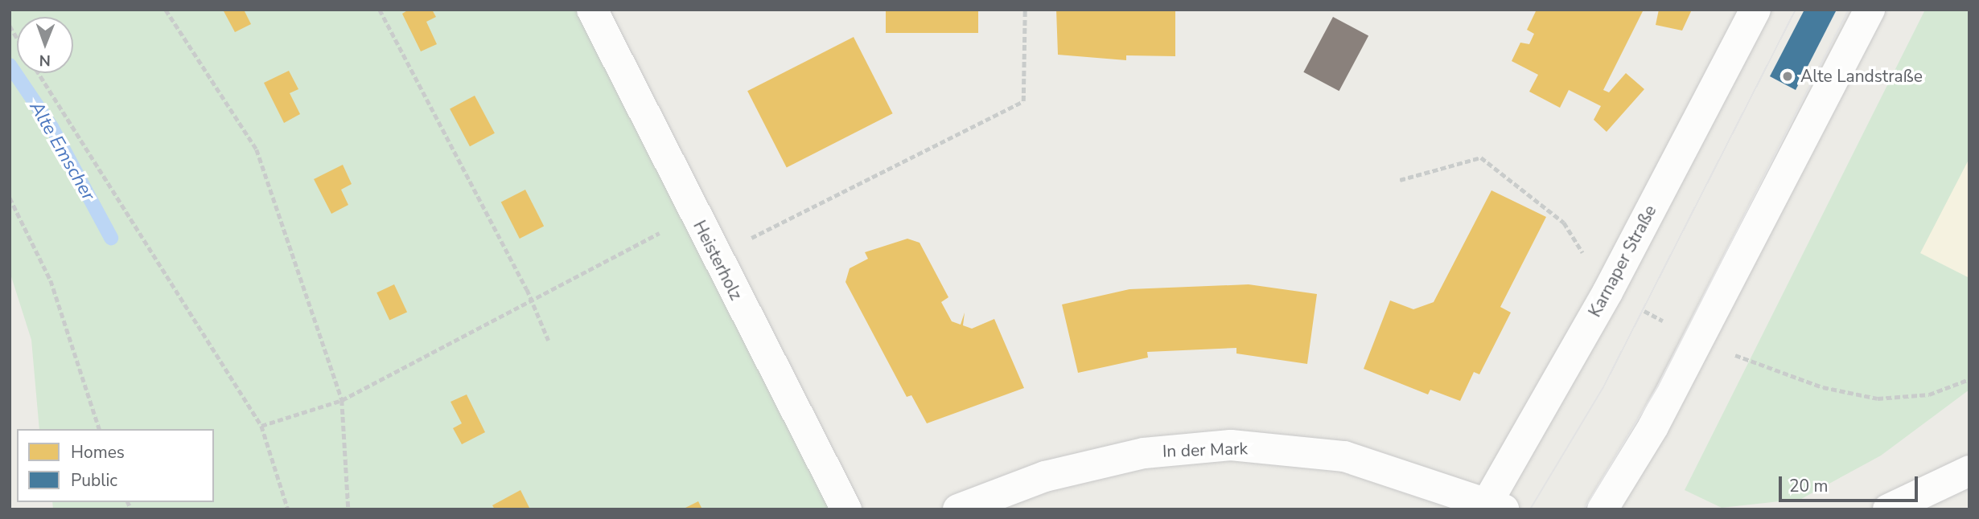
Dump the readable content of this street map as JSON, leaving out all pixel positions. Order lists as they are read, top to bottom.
{
  "streets": {
    "street": ["Heisterholz", "Karnaper Straße", "In der Mark"]
  },
  "crossings": [
    ["Karnaper Straße", "In der Mark"]
  ],
  "water": ["Alte Emscher"],
  "places": ["Alte Landstraße"],
  "legend": ["Homes", "Public"],
  "scale_bar": "20 m",
  "north": "bottom"
}
